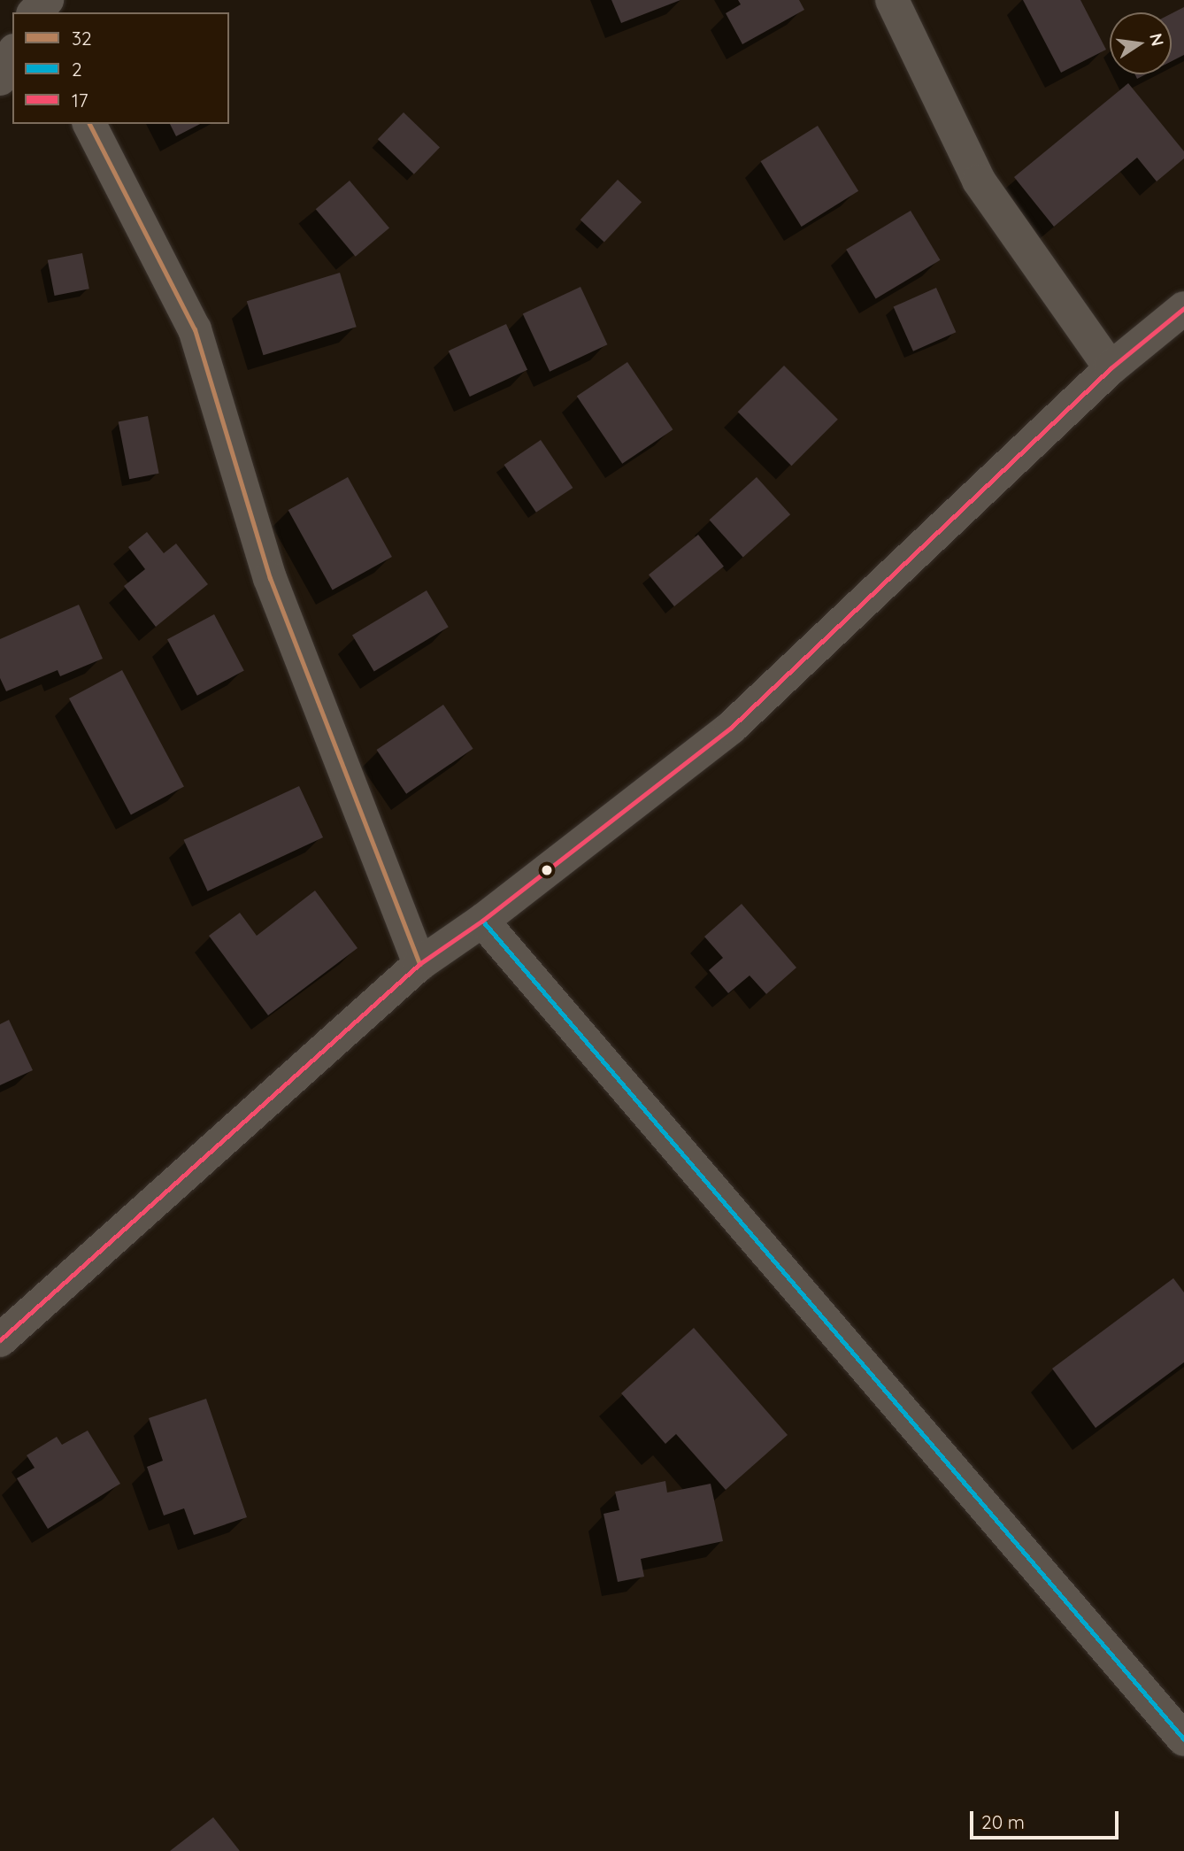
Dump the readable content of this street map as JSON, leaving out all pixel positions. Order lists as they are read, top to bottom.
{
  "lines": ["transit line 32", "transit line 17", "transit line 2"],
  "legend": ["32", "2", "17"],
  "scale_bar": "20 m",
  "north": "right"
}
